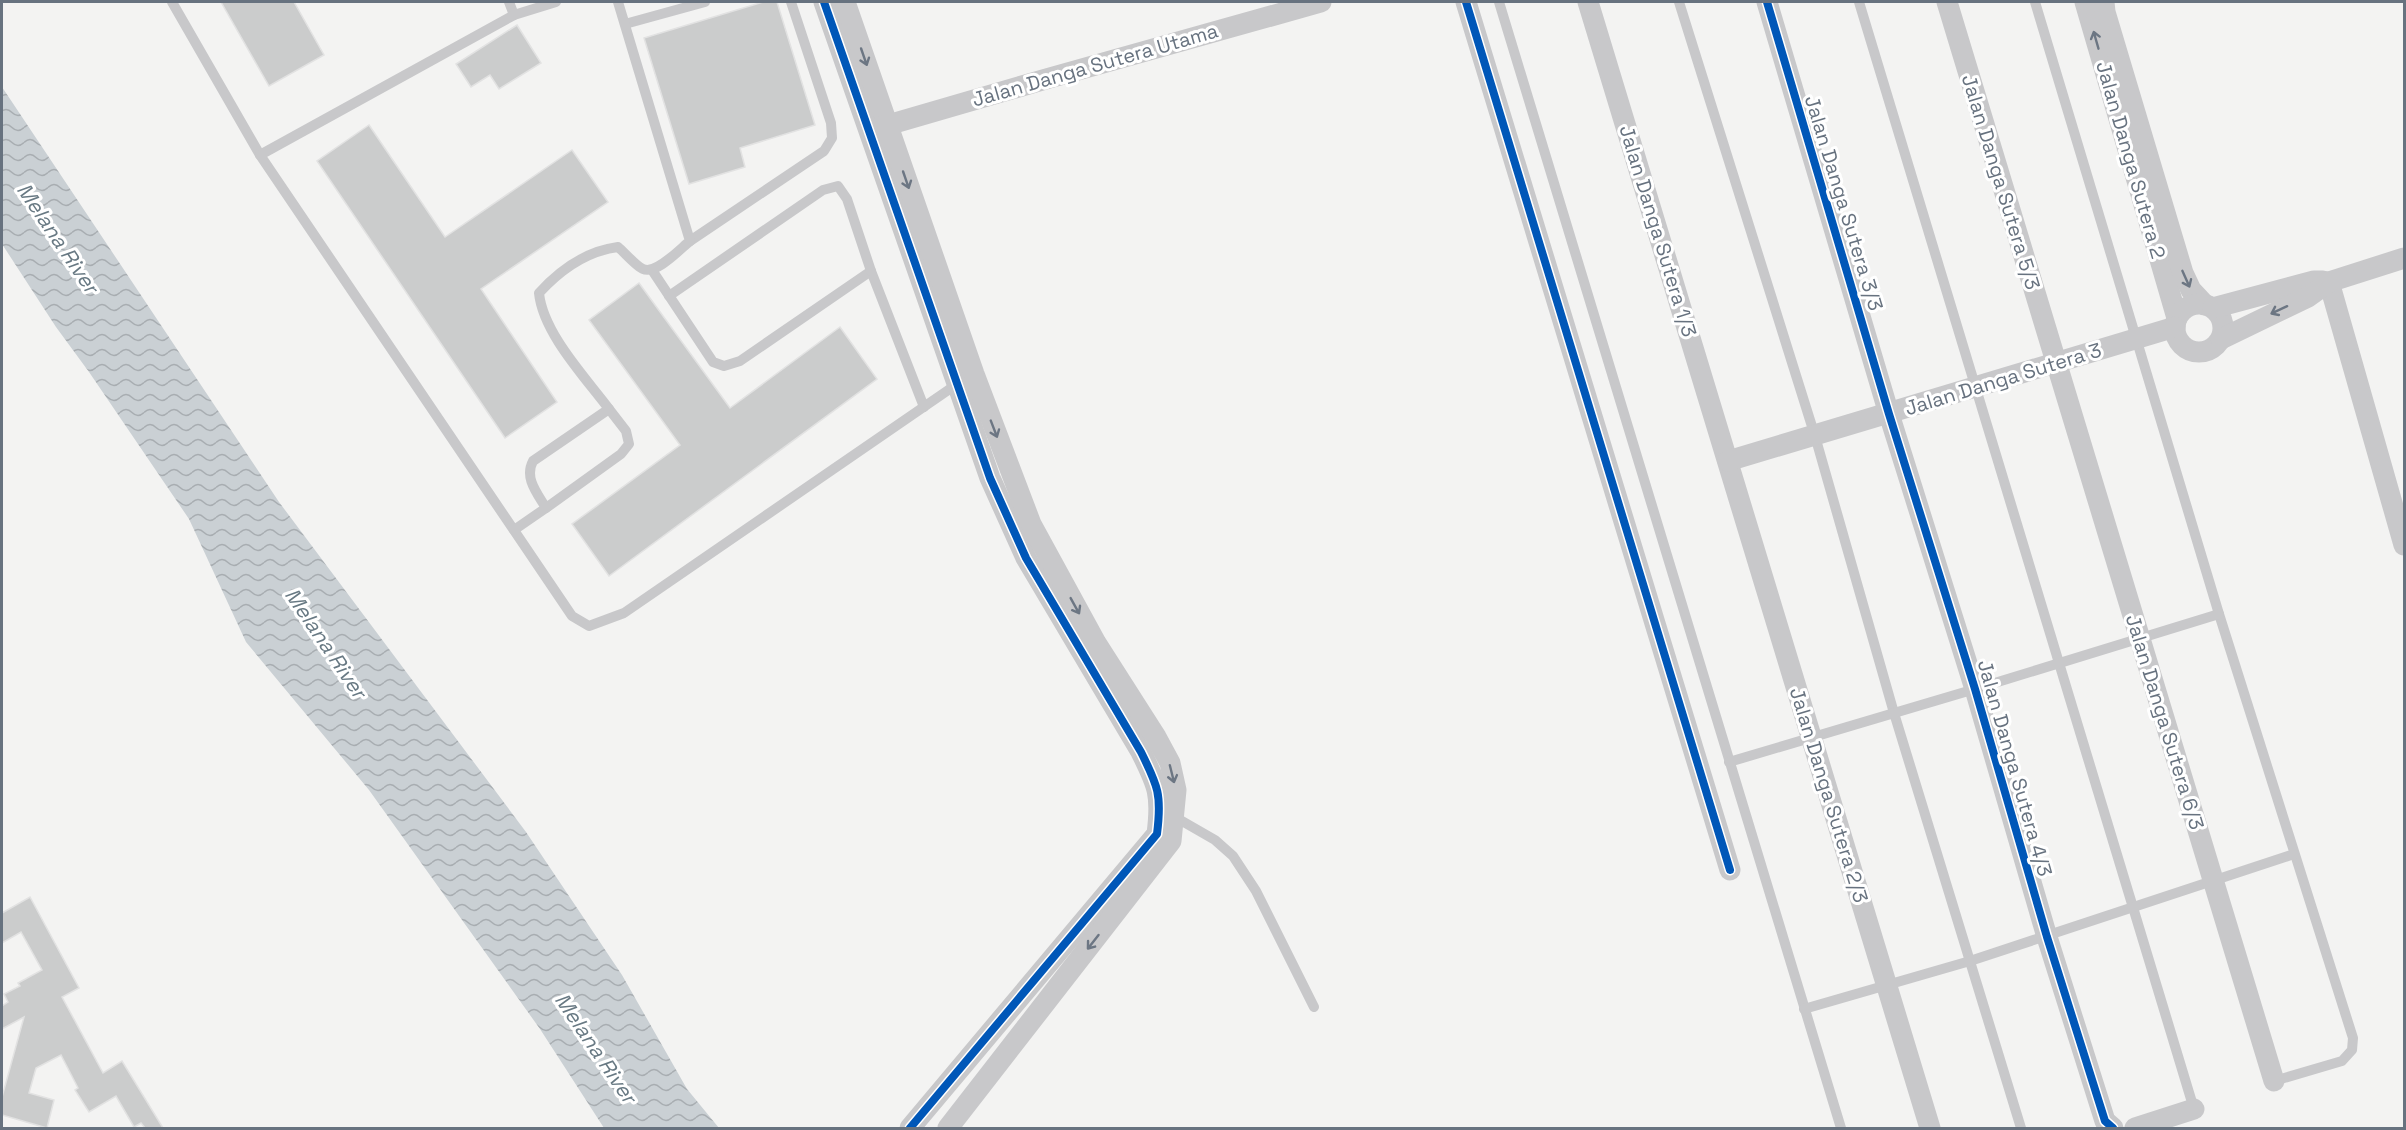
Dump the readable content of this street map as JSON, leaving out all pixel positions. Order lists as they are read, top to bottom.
{
  "streets": {
    "street": [
      "Jalan Danga Sutera Utama",
      "Jalan Danga Sutera 2",
      "Jalan Danga Sutera 5/3",
      "Jalan Danga Sutera 3/3",
      "Jalan Danga Sutera 1/3",
      "Jalan Danga Sutera 3",
      "Jalan Danga Sutera 6/3",
      "Jalan Danga Sutera 4/3",
      "Jalan Danga Sutera 2/3"
    ]
  },
  "crossings": [
    ["Jalan Danga Sutera 2", "Jalan Danga Sutera 3"],
    ["Jalan Danga Sutera 5/3", "Jalan Danga Sutera 3"],
    ["Jalan Danga Sutera 5/3", "Jalan Danga Sutera 6/3"],
    ["Jalan Danga Sutera 3/3", "Jalan Danga Sutera 3"],
    ["Jalan Danga Sutera 3/3", "Jalan Danga Sutera 4/3"],
    ["Jalan Danga Sutera 1/3", "Jalan Danga Sutera 3"],
    ["Jalan Danga Sutera 1/3", "Jalan Danga Sutera 2/3"],
    ["Jalan Danga Sutera 3", "Jalan Danga Sutera 6/3"],
    ["Jalan Danga Sutera 3", "Jalan Danga Sutera 4/3"],
    ["Jalan Danga Sutera 3", "Jalan Danga Sutera 2/3"]
  ],
  "water": ["Melana River"]
}
